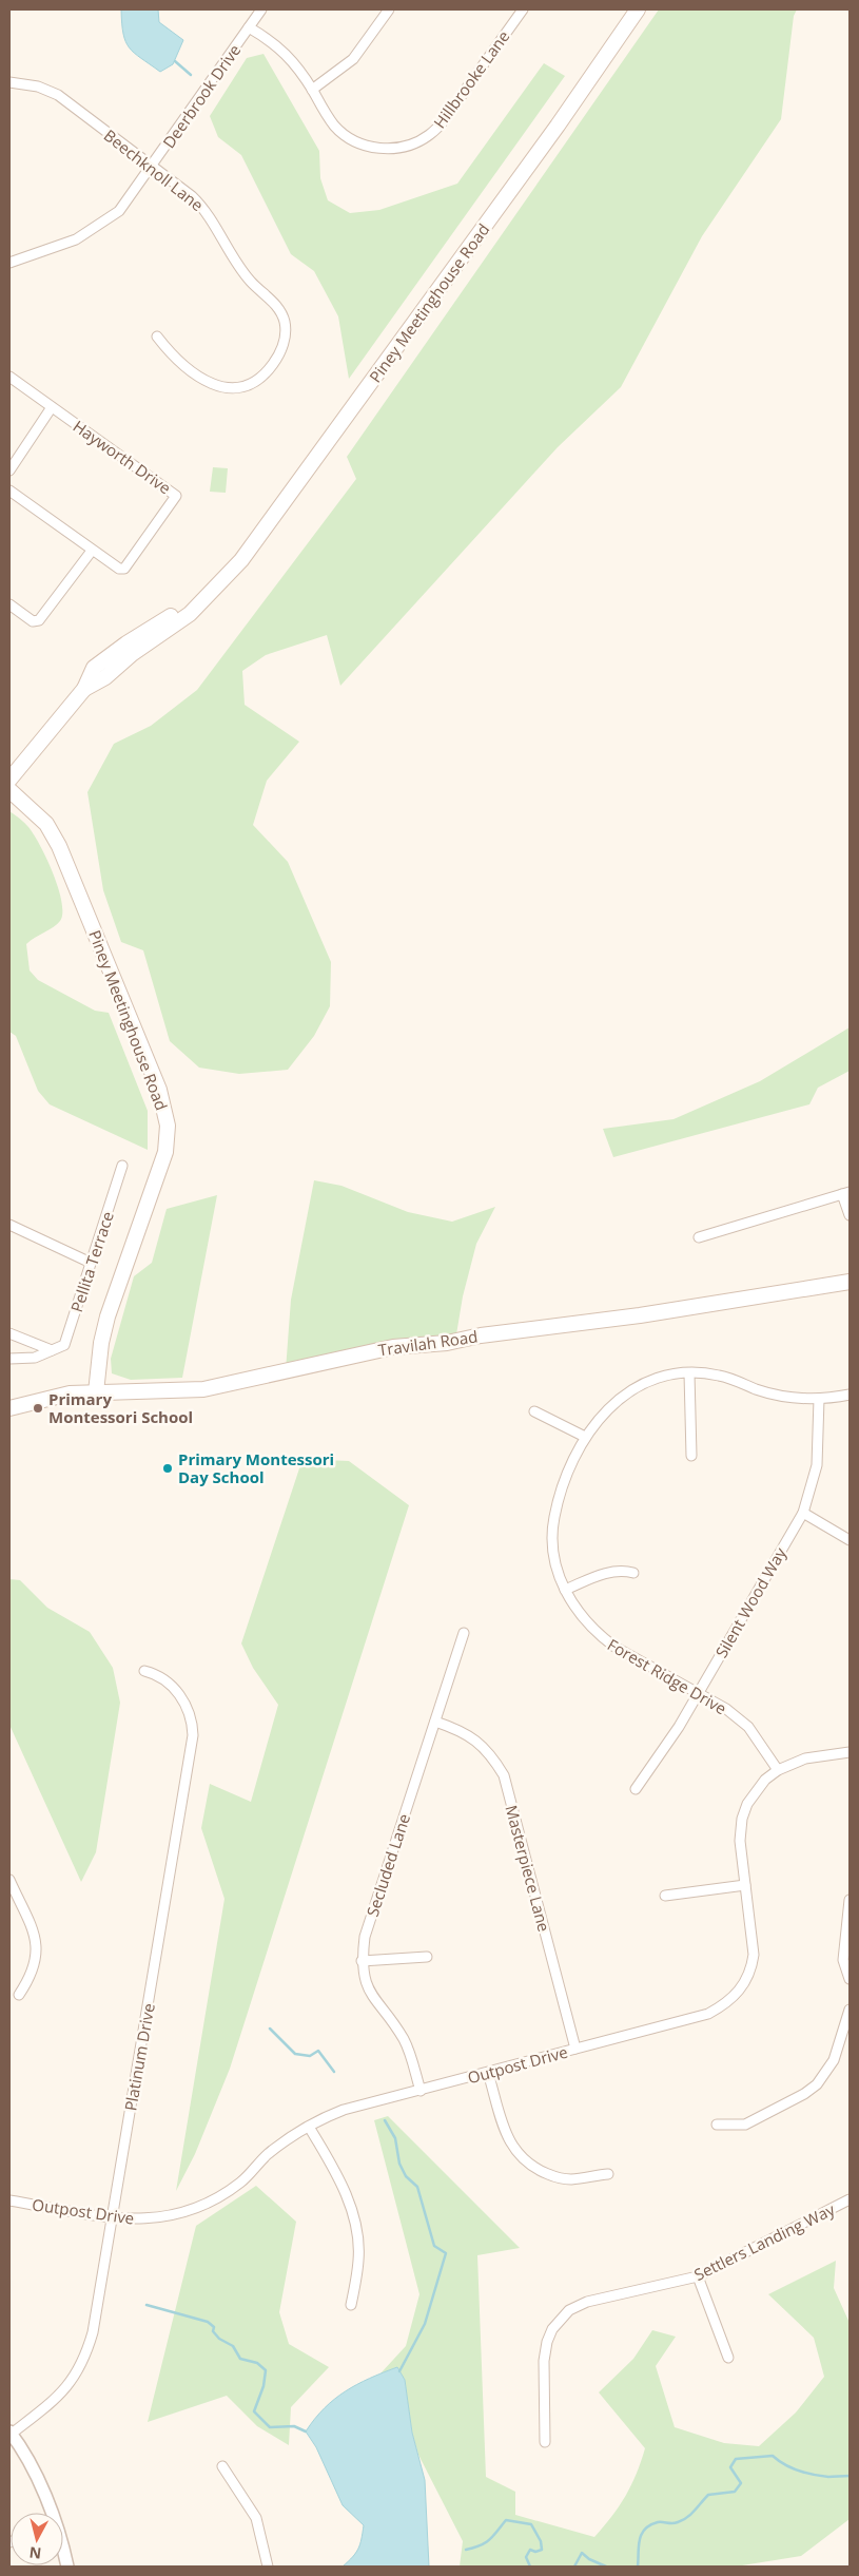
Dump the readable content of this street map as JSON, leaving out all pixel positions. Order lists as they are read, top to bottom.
{
  "streets": {
    "main road": ["Piney Meetinghouse Road", "Travilah Road"],
    "street": [
      "Hillbrooke Lane",
      "Deerbrook Drive",
      "Beechknoll Lane",
      "Hayworth Drive",
      "Pellita Terrace",
      "Silent Wood Way",
      "Forest Ridge Drive",
      "Secluded Lane",
      "Masterpiece Lane",
      "Platinum Drive",
      "Outpost Drive",
      "Settlers Landing Way"
    ]
  },
  "crossings": [
    ["Hillbrooke Lane", "Deerbrook Drive"],
    ["Deerbrook Drive", "Beechknoll Lane"],
    ["Piney Meetinghouse Road", "Travilah Road"],
    ["Silent Wood Way", "Forest Ridge Drive"],
    ["Forest Ridge Drive", "Outpost Drive"],
    ["Secluded Lane", "Masterpiece Lane"],
    ["Secluded Lane", "Outpost Drive"],
    ["Masterpiece Lane", "Outpost Drive"],
    ["Platinum Drive", "Outpost Drive"]
  ],
  "places": ["Primary Montessori School", "Primary Montessori Day School"],
  "north": "bottom"
}
